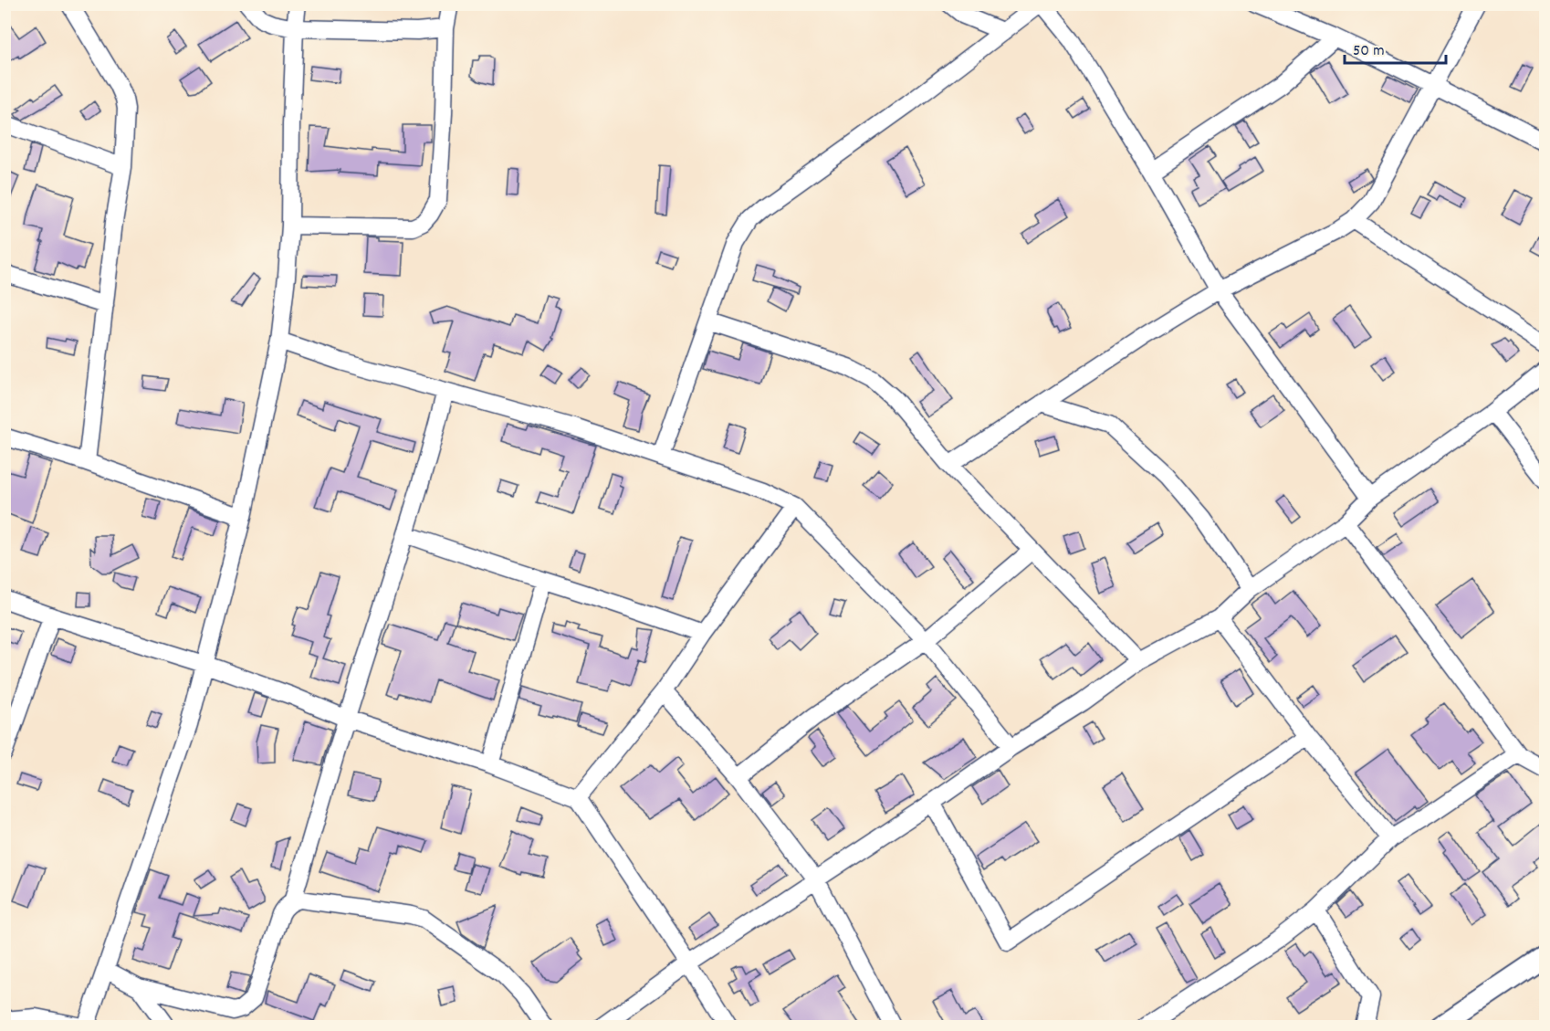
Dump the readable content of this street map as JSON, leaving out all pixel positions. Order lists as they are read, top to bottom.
{
  "scale_bar": "50 m"
}
